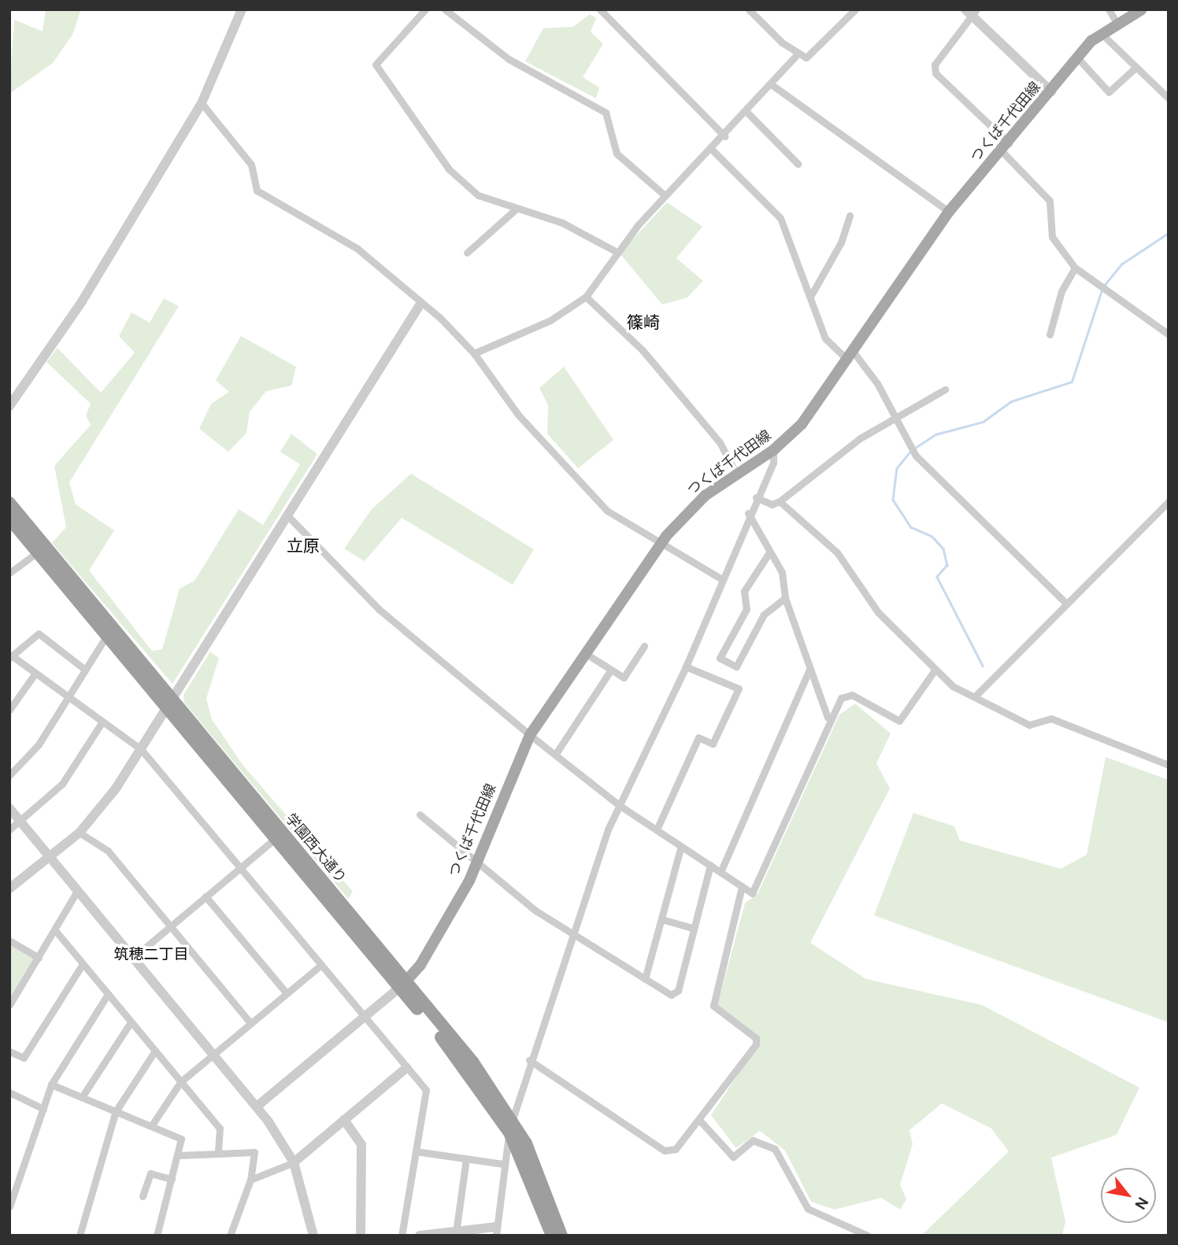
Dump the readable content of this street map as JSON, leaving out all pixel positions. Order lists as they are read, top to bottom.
{
  "streets": {
    "highway": ["学園西大通り"],
    "main road": ["つくば千代田線"]
  },
  "crossings": [
    ["つくば千代田線", "学園西大通り"]
  ],
  "districts": ["篠崎", "立原", "筑穂二丁目"],
  "north": "bottom right"
}
